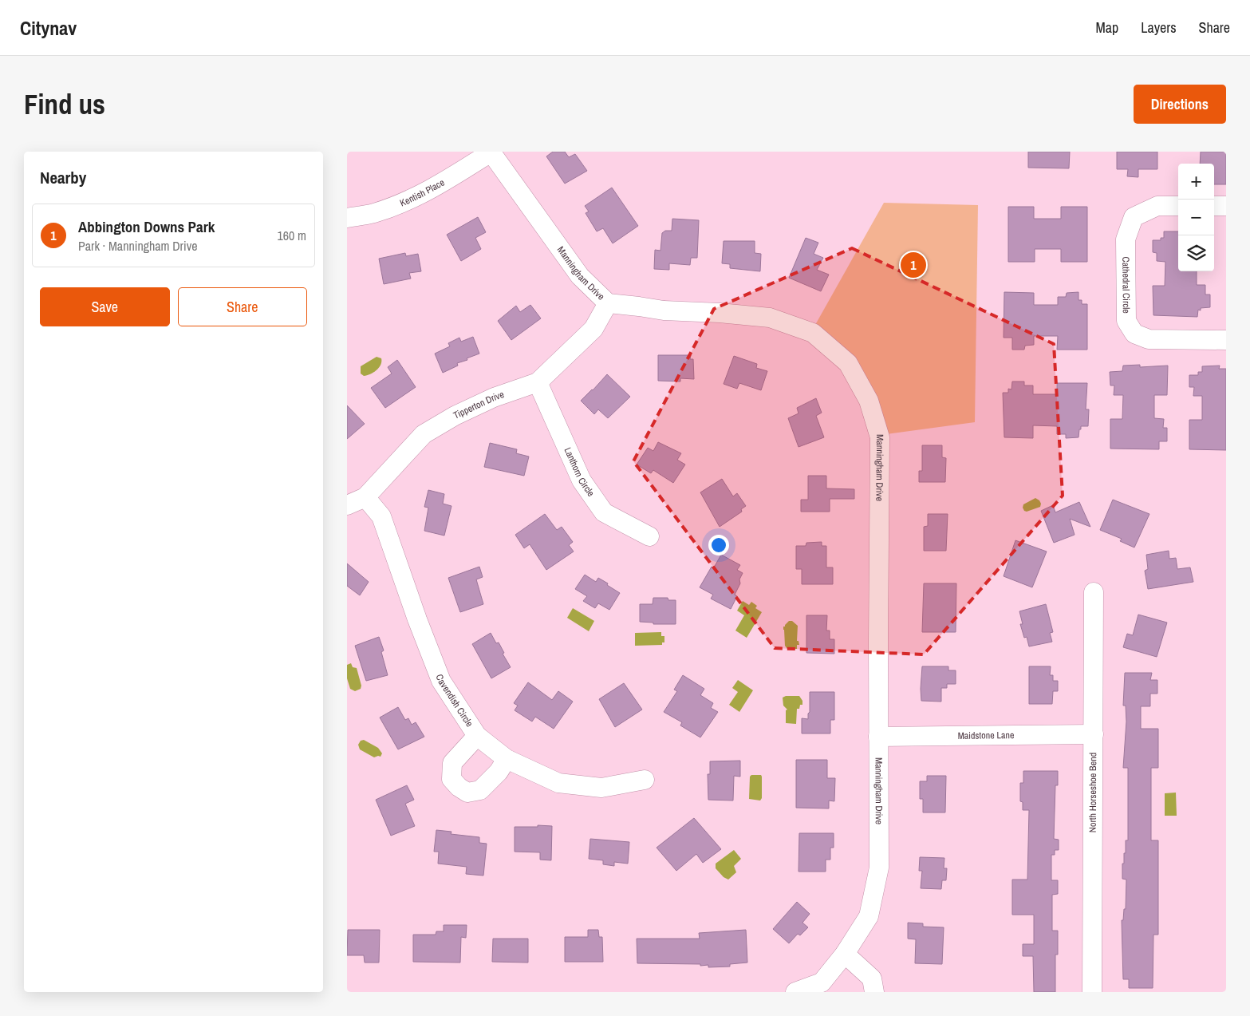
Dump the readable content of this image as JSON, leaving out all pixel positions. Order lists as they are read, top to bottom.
{
  "streets": {
    "street": [
      "Kentish Place",
      "Manningham Drive",
      "Cathedral Circle",
      "Tipperton Drive",
      "Lanthorn Circle",
      "Cavendish Circle",
      "Maidstone Lane",
      "North Horseshoe Bend"
    ]
  },
  "crossings": [
    ["Kentish Place", "Manningham Drive"],
    ["Manningham Drive", "Tipperton Drive"],
    ["Manningham Drive", "Maidstone Lane"],
    ["Tipperton Drive", "Lanthorn Circle"],
    ["Tipperton Drive", "Cavendish Circle"],
    ["Maidstone Lane", "North Horseshoe Bend"]
  ],
  "page": {
    "header": "Citynav",
    "nav": ["Map", "Layers", "Share"],
    "buttons": [
      "Directions",
      ["Save", "Share"]
    ],
    "title": "Find us",
    "heading": "Nearby",
    "map_buttons": ["+", "−"],
    "list": [
      {
        "mark": "1",
        "name": "Abbington Downs Park",
        "note": "Park · Manningham Drive",
        "value": "160 m"
      }
    ],
    "pins": "1"
  }
}
